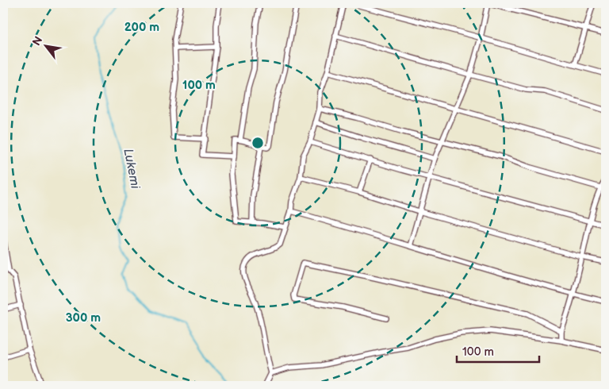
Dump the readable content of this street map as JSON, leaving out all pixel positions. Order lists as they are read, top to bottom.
{
  "water": ["Lukemi"],
  "scale_bar": "100 m",
  "north": "top left",
  "rings": ["200 m", "100 m", "300 m"]
}
